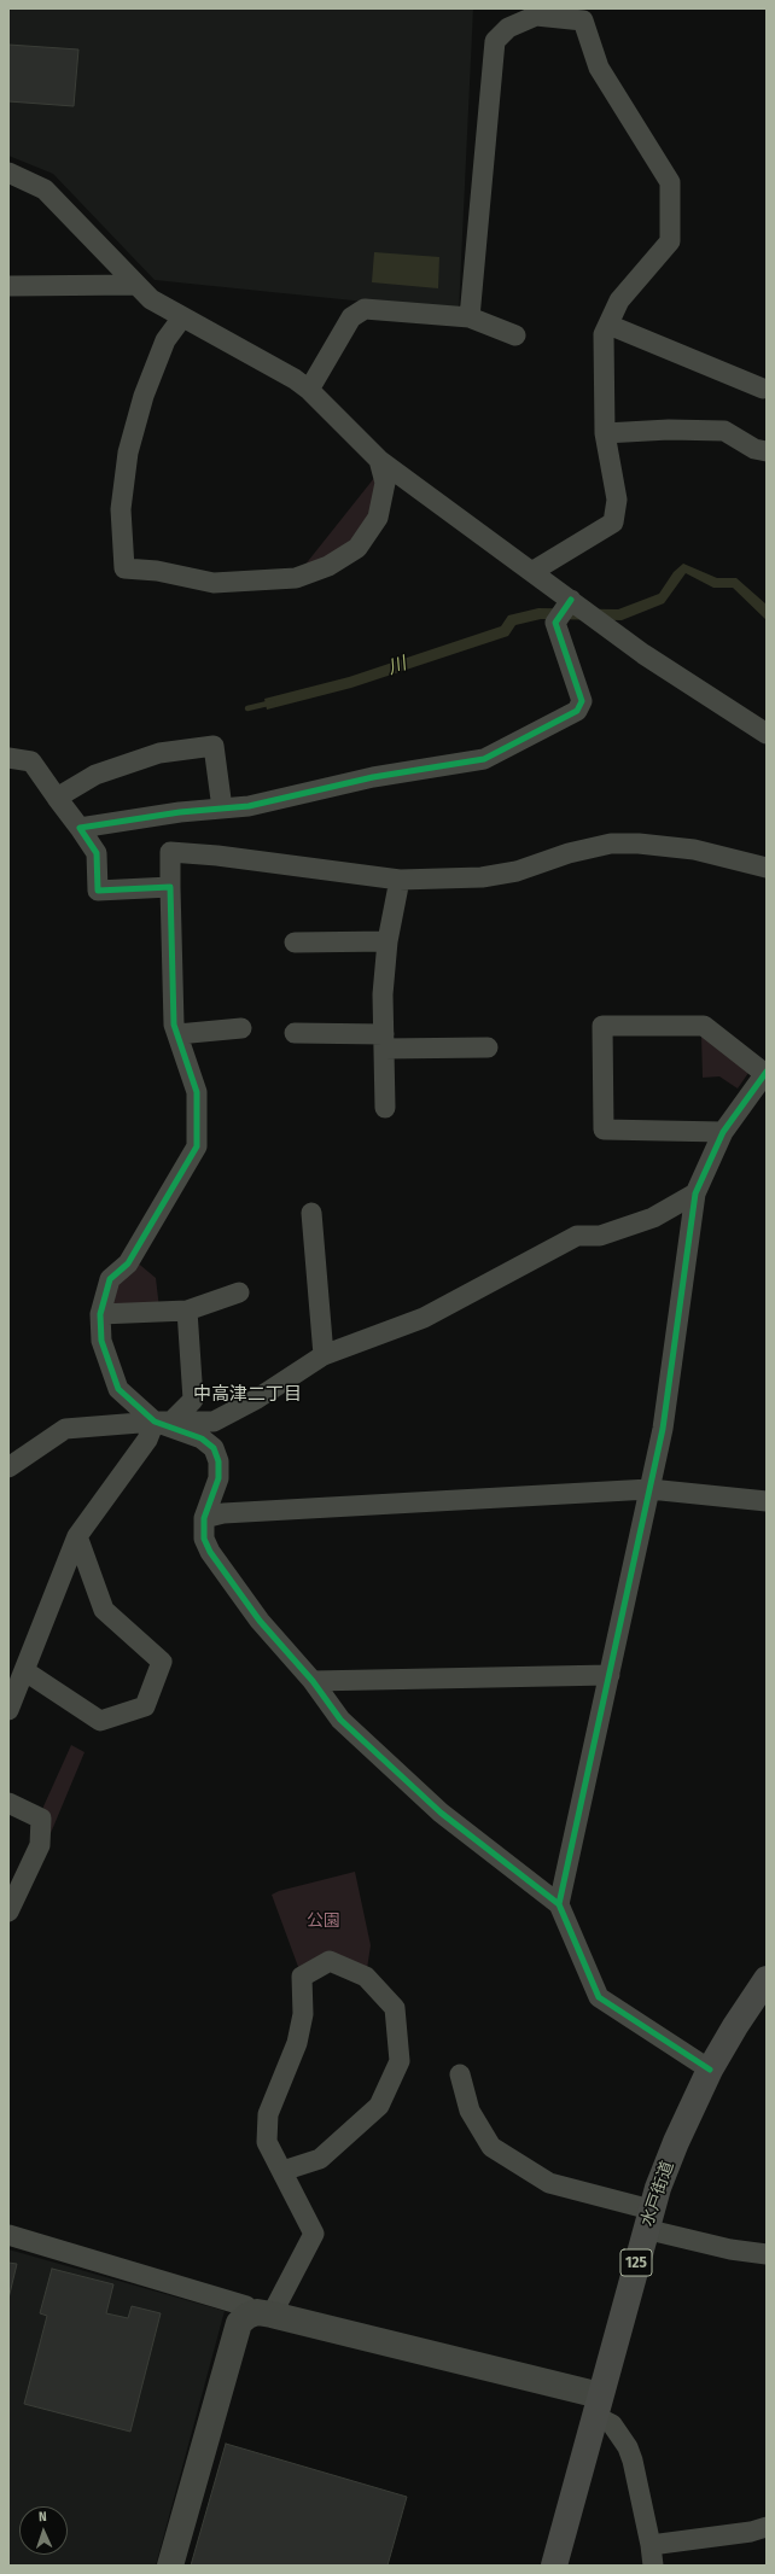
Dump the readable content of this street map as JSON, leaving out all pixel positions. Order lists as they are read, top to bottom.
{
  "streets": {
    "highway": ["水戸街道", "125"]
  },
  "districts": ["中高津二丁目"],
  "water": ["川"],
  "parks": ["公園"],
  "north": "top"
}
